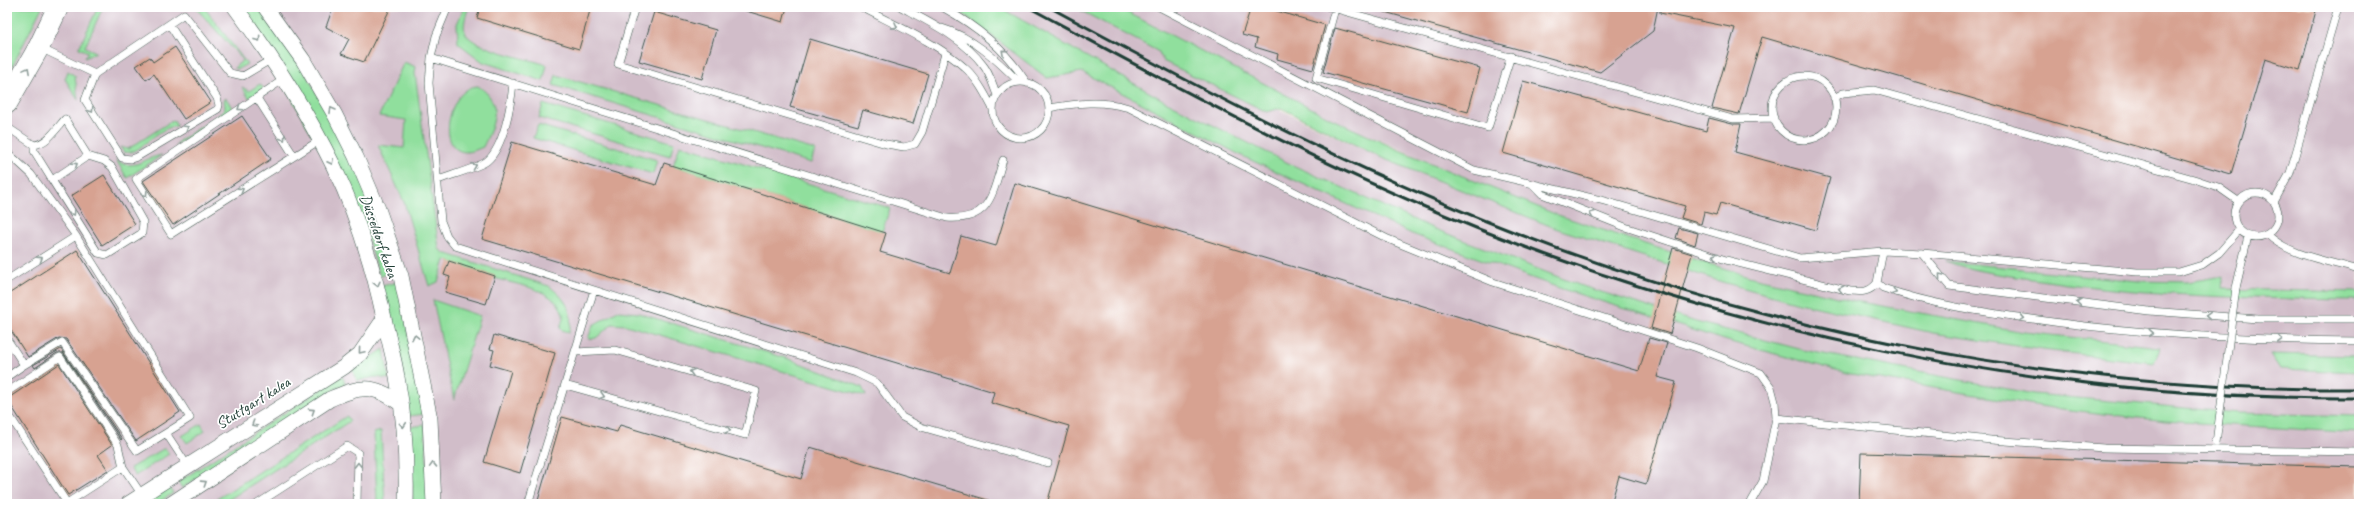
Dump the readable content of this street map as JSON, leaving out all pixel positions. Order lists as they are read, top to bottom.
{
  "streets": {
    "street": ["Düsseldorf kalea", "Stuttgart kalea"]
  },
  "crossings": [
    ["Düsseldorf kalea", "Stuttgart kalea"]
  ]
}
